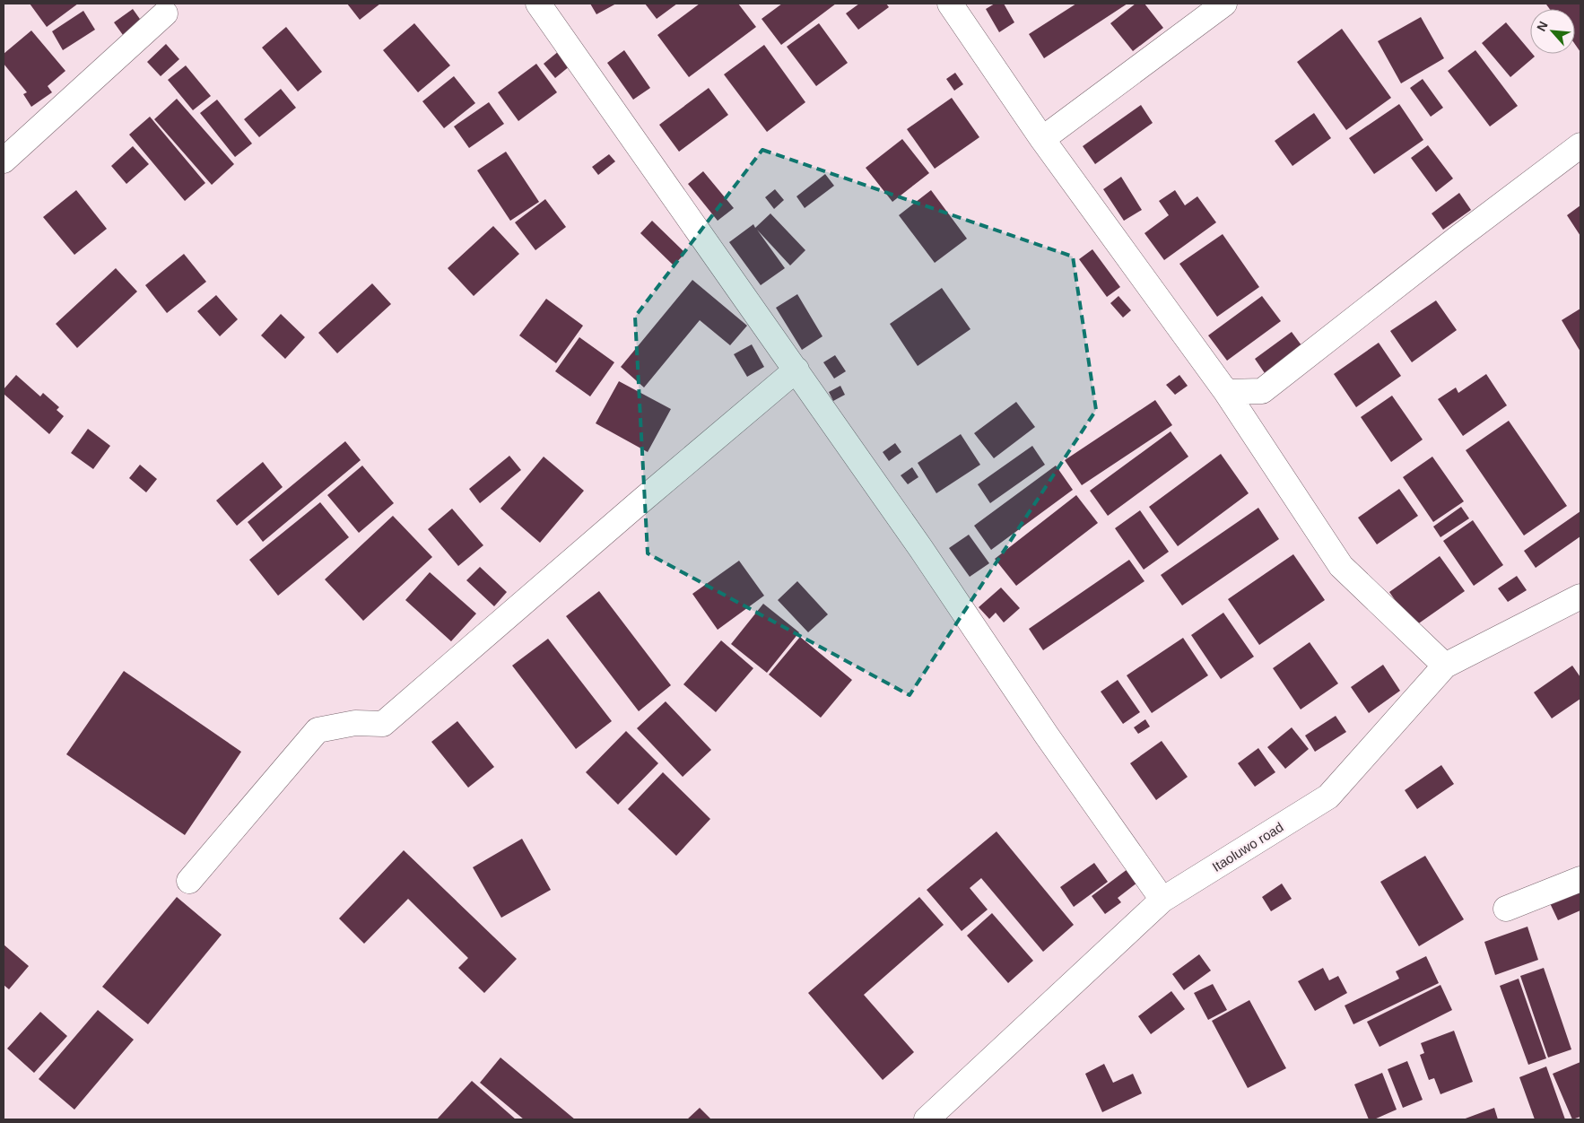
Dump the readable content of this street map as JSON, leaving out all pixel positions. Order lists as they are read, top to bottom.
{
  "streets": {
    "street": ["Itaoluwo road"]
  },
  "north": "top left"
}
